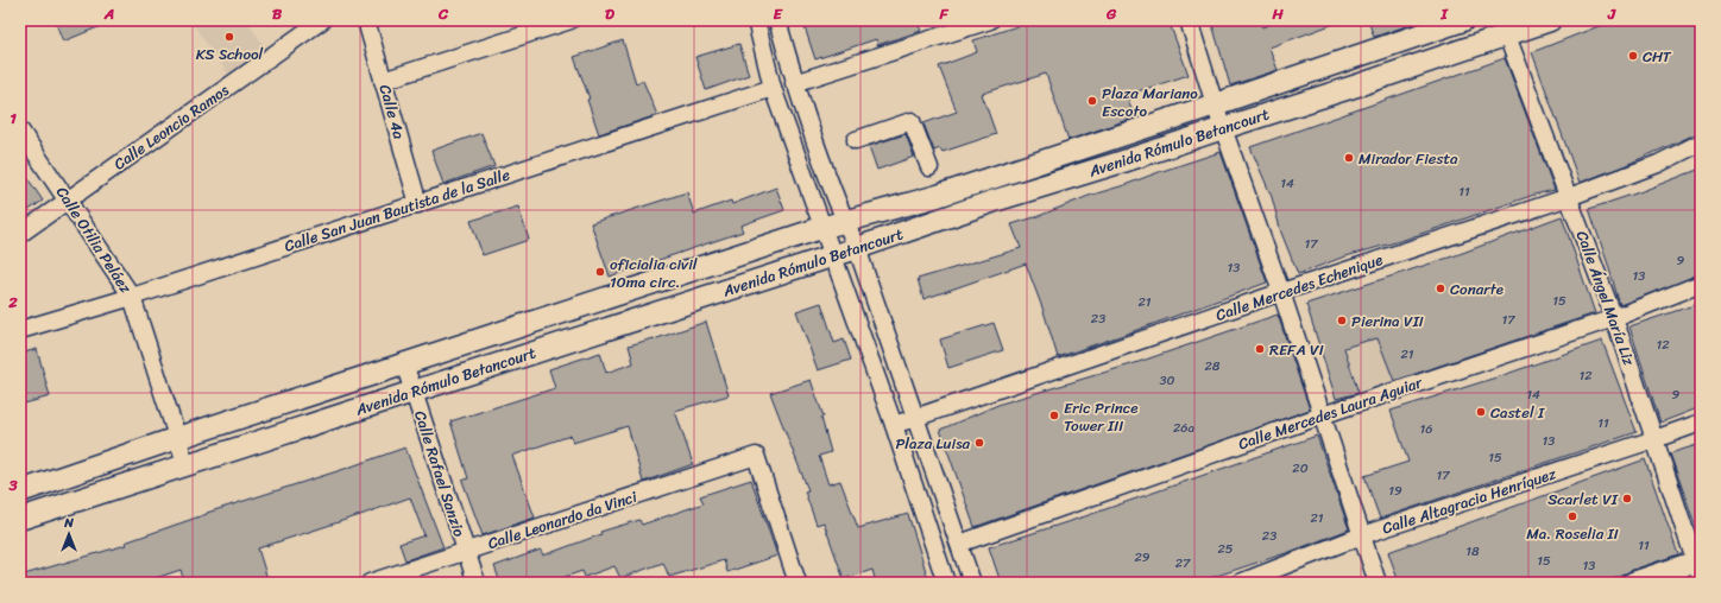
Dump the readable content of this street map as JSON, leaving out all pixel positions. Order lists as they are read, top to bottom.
{
  "streets": {
    "main road": ["Avenida Rómulo Betancourt"],
    "street": [
      "Calle 4a",
      "Calle Leoncio Ramos",
      "Calle San Juan Bautista de la Salle",
      "Calle Otilia Peláez",
      "Calle Mercedes Echenique",
      "Calle Ángel María Liz",
      "Calle Mercedes Laura Aguiar",
      "Calle Rafael Sanzio",
      "Calle Altagracia Henríquez",
      "Calle Leonardo da Vinci"
    ]
  },
  "crossings": [
    ["Calle 4a", "Calle San Juan Bautista de la Salle"],
    ["Calle Leoncio Ramos", "Calle Otilia Peláez"],
    ["Avenida Rómulo Betancourt", "Calle Otilia Peláez"],
    ["Avenida Rómulo Betancourt", "Calle Ángel María Liz"],
    ["Avenida Rómulo Betancourt", "Calle Rafael Sanzio"],
    ["Calle San Juan Bautista de la Salle", "Calle Otilia Peláez"],
    ["Calle Mercedes Echenique", "Calle Ángel María Liz"],
    ["Calle Ángel María Liz", "Calle Mercedes Laura Aguiar"],
    ["Calle Ángel María Liz", "Calle Altagracia Henríquez"],
    ["Calle Rafael Sanzio", "Calle Leonardo da Vinci"]
  ],
  "places": [
    "KS School",
    "CHT",
    "Plaza Mariano Escoto",
    "Mirador Fiesta",
    "oficialia civil 10ma circ.",
    "Conarte",
    "Pierina VII",
    "REFA VI",
    "Castel I",
    "Eric Prince Tower III",
    "Plaza Luisa",
    "Scarlet VI",
    "Ma. Roselia II"
  ],
  "house_numbers": [
    "14",
    "11",
    "17",
    "9",
    "13",
    "13",
    "15",
    "21",
    "23",
    "17",
    "12",
    "21",
    "28",
    "12",
    "30",
    "14",
    "9",
    "11",
    "26a",
    "16",
    "13",
    "15",
    "20",
    "17",
    "19",
    "21",
    "23",
    "11",
    "25",
    "18",
    "29",
    "15",
    "27",
    "13"
  ],
  "north": "top",
  "grid": {
    "columns": [
      "A",
      "B",
      "C",
      "D",
      "E",
      "F",
      "G",
      "H",
      "I",
      "J"
    ],
    "rows": ["1", "2", "3"]
  }
}
